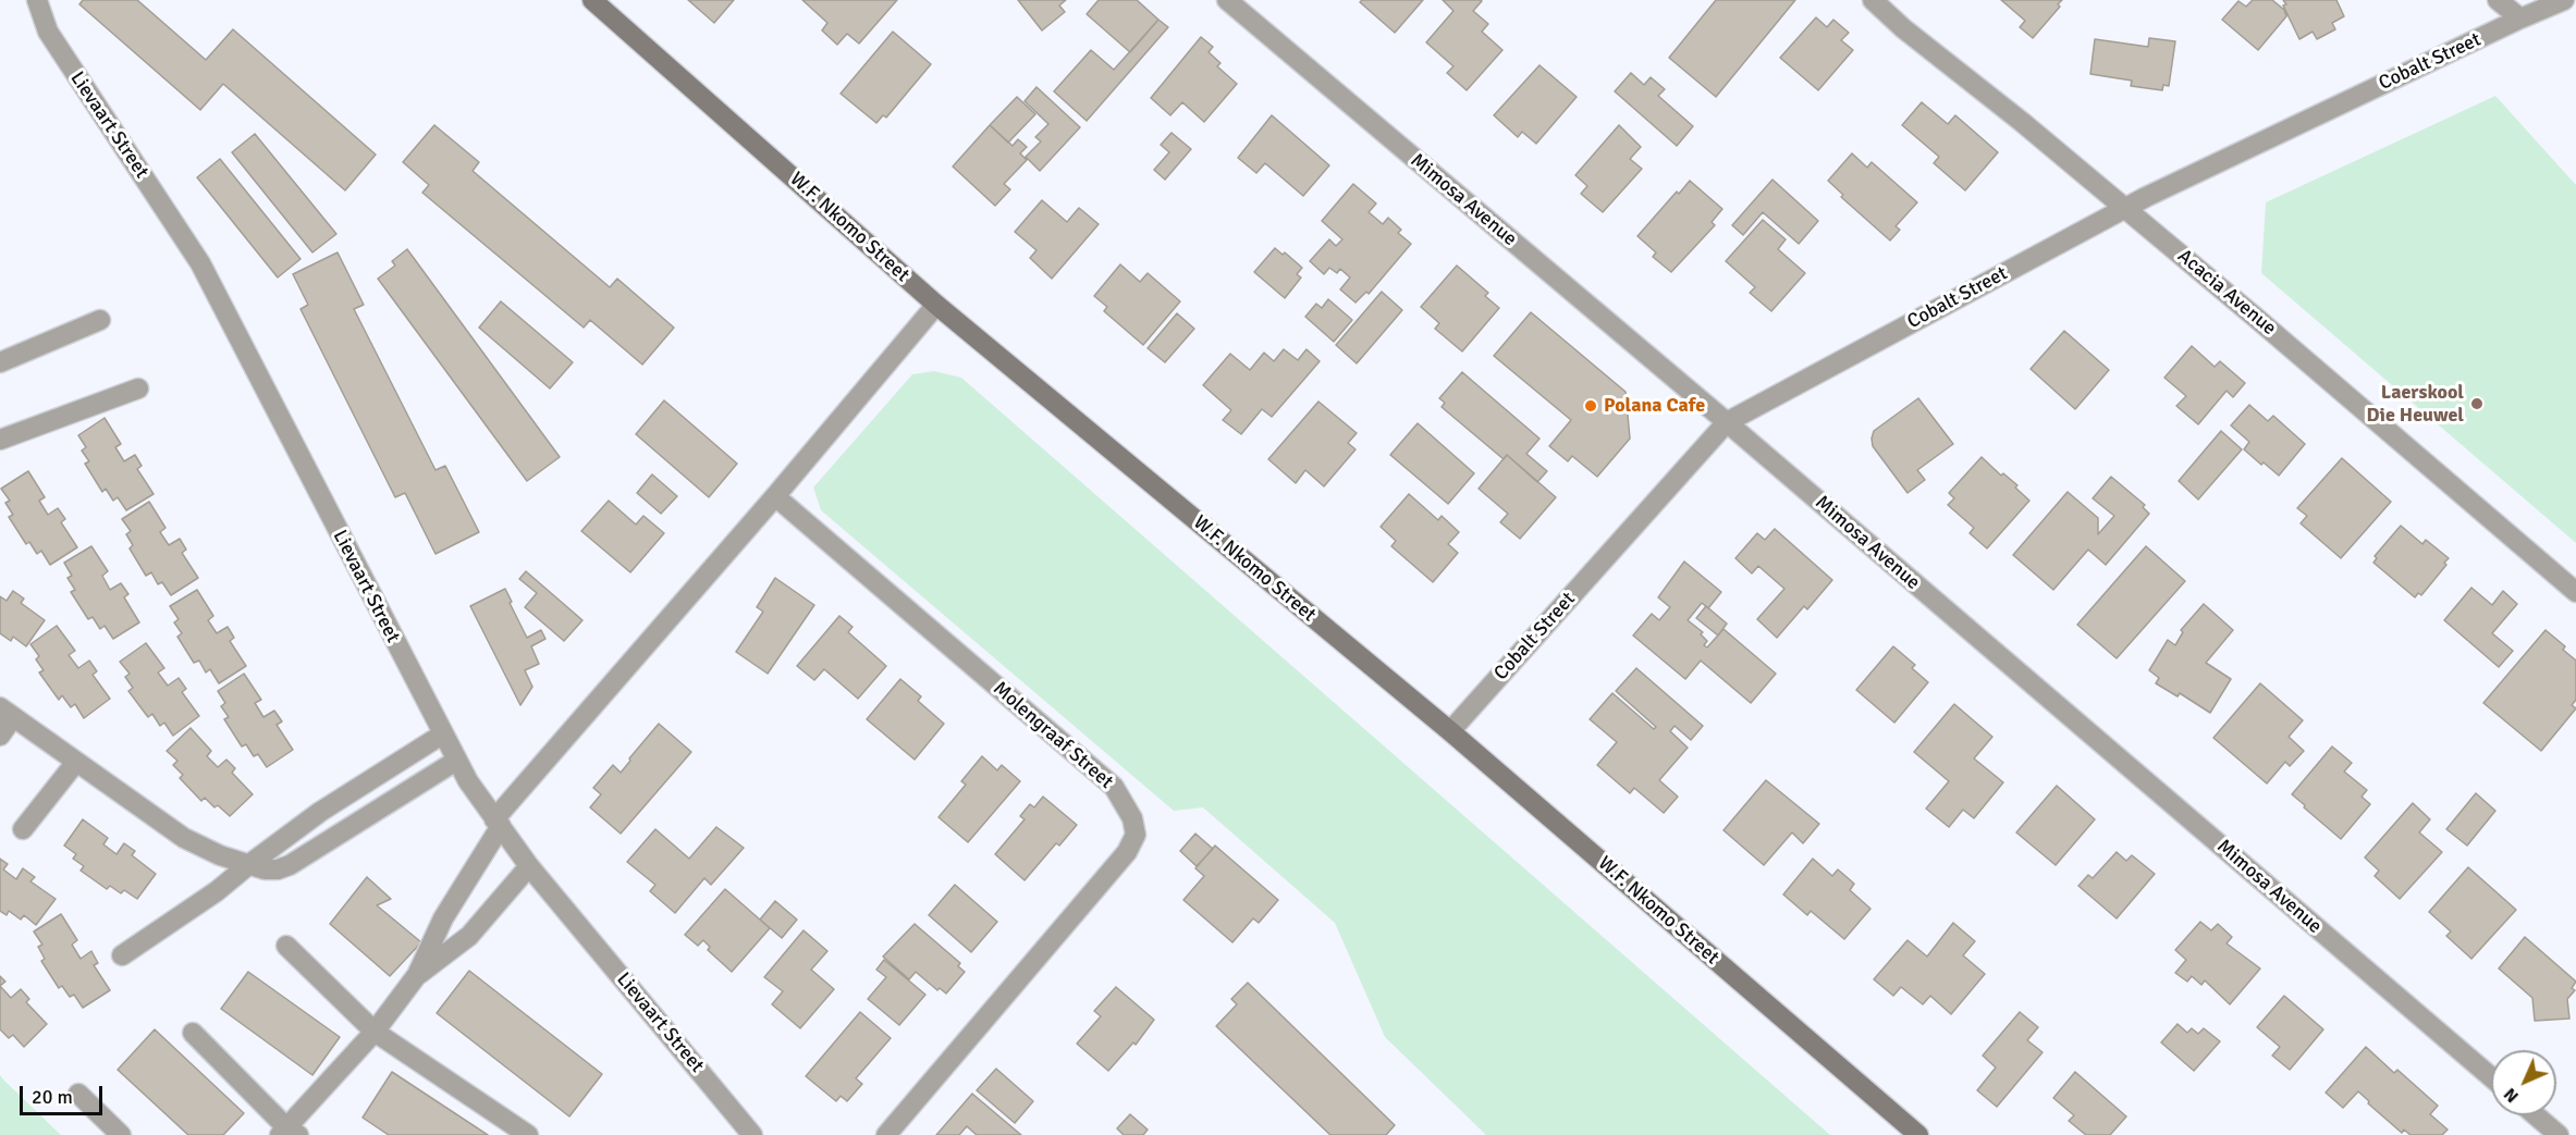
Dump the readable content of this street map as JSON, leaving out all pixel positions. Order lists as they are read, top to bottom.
{
  "streets": {
    "main road": ["W.F. Nkomo Street"],
    "street": [
      "Cobalt Street",
      "Lievaart Street",
      "Mimosa Avenue",
      "Acacia Avenue",
      "Molengraaf Street"
    ]
  },
  "crossings": [
    ["Cobalt Street", "Mimosa Avenue"],
    ["Cobalt Street", "W.F. Nkomo Street"],
    ["Cobalt Street", "Acacia Avenue"]
  ],
  "places": ["Laerskool Die Heuwel", "Polana Cafe"],
  "scale_bar": "20 m",
  "north": "bottom left"
}
